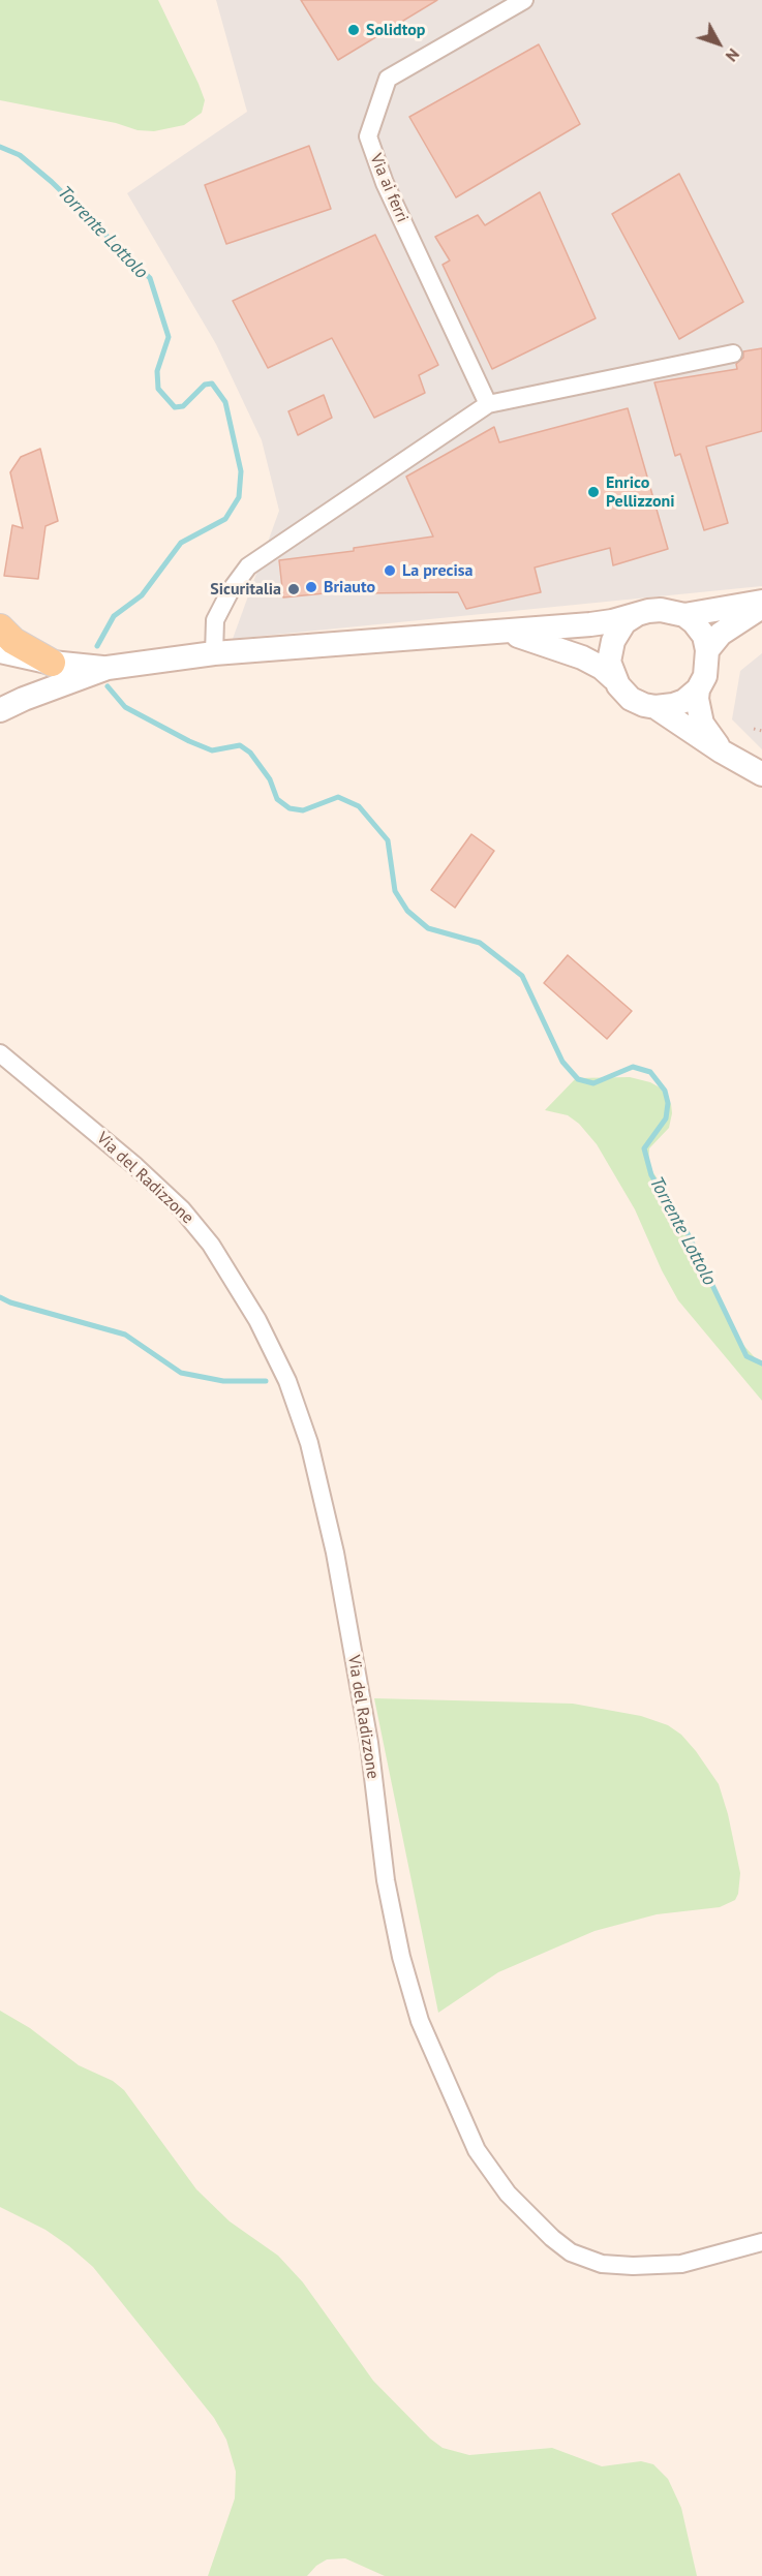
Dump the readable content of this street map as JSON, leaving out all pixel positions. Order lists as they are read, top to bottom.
{
  "streets": {
    "street": ["Via ai ferri", "Via del Radizzone"]
  },
  "water": ["Torrente Lottolo"],
  "places": [
    "Solidtop",
    "Enrico Pellizzoni",
    "La precisa",
    "Briauto",
    "Sicuritalia"
  ],
  "north": "bottom right"
}
